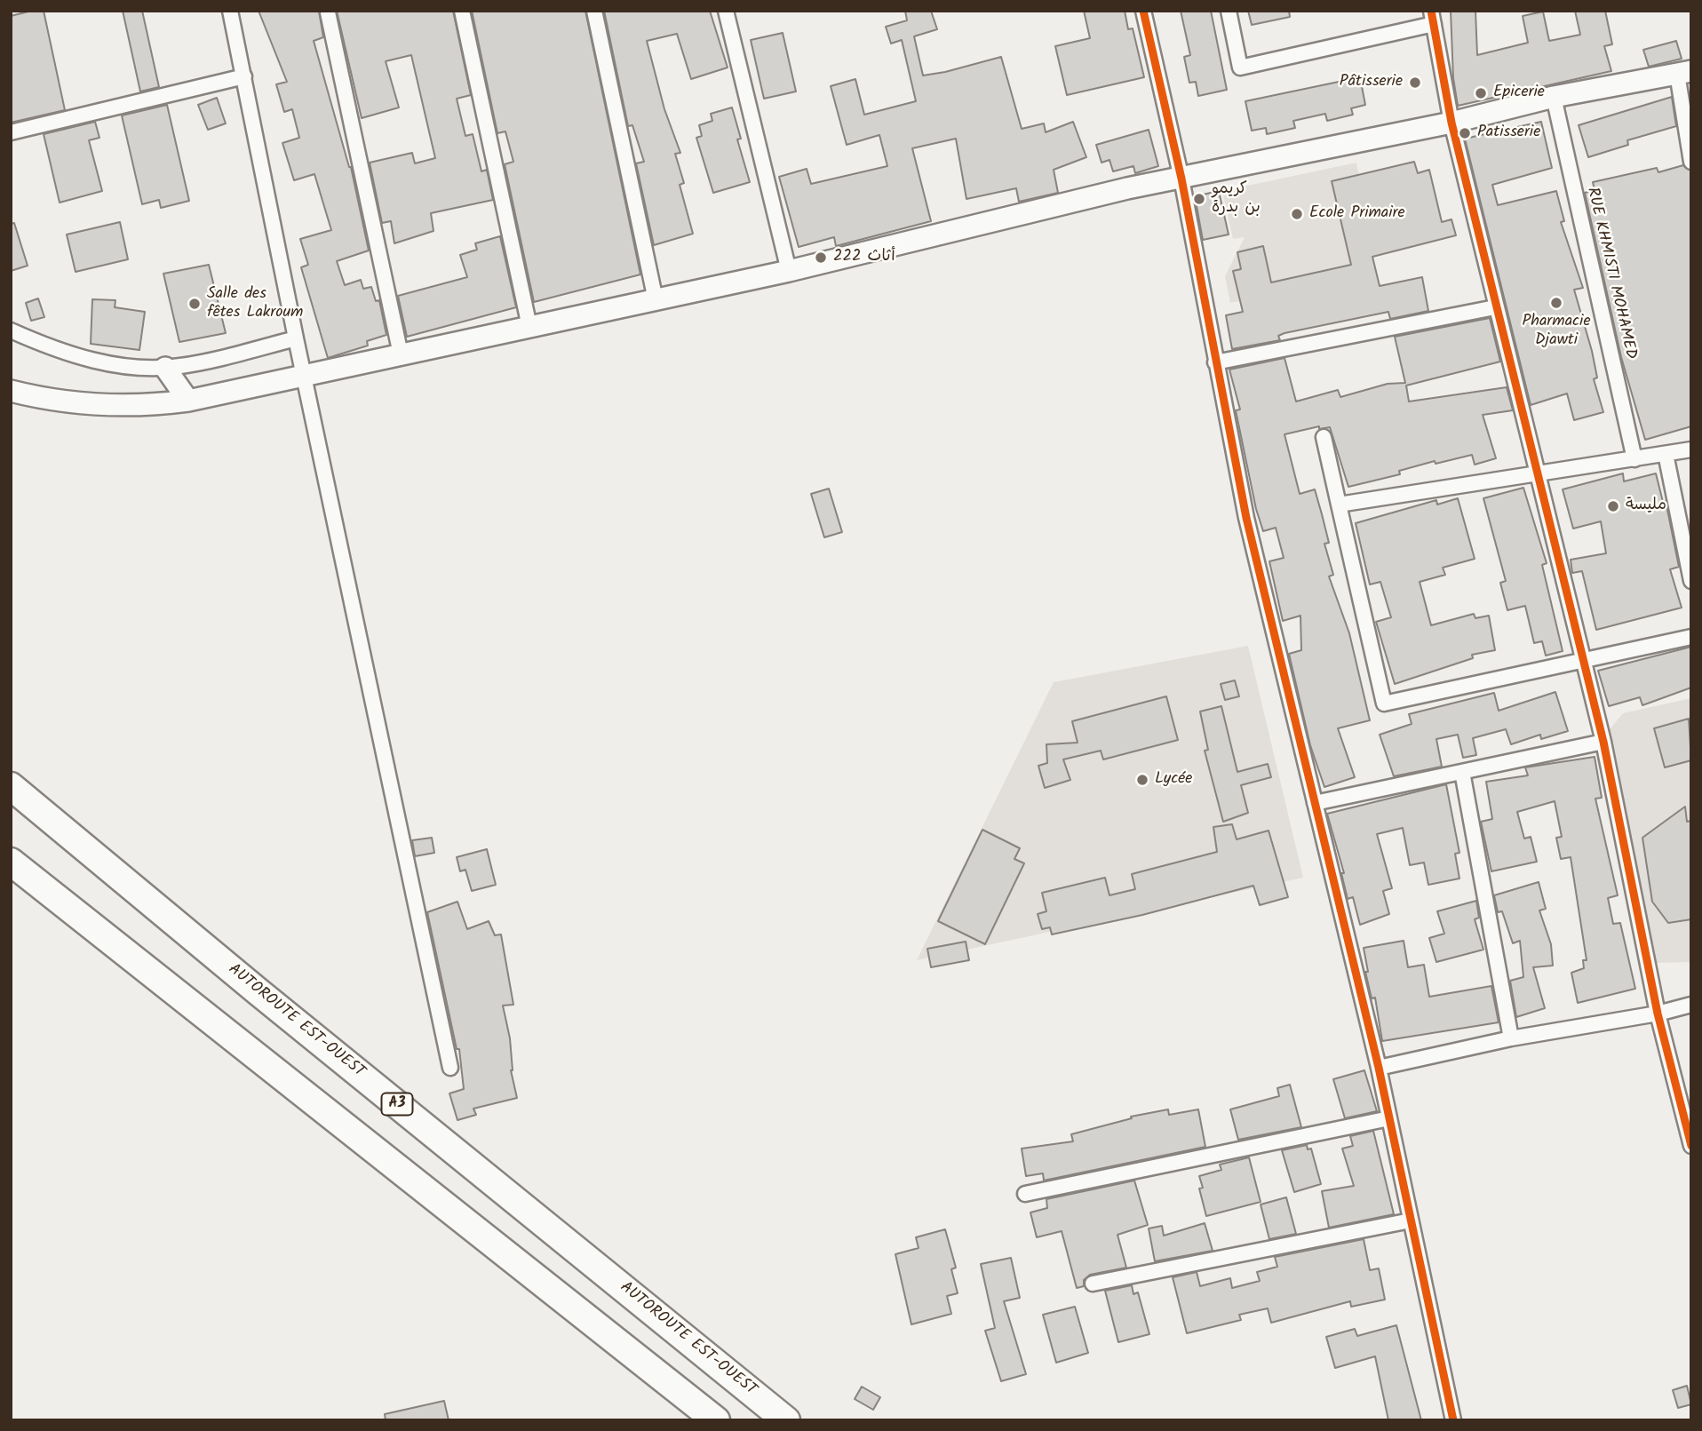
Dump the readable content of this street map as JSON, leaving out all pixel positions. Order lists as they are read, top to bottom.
{
  "streets": {
    "highway": ["AUTOROUTE EST-OUEST", "A3"],
    "street": ["RUE KHMISTI MOHAMED"]
  },
  "places": [
    "Pâtisserie",
    "Epicerie",
    "Patisserie",
    "كريمو بن بدرة",
    "Ecole Primaire",
    "أثاث 222",
    "Pharmacie Djawti",
    "Salle des fêtes Lakroum",
    "مليسة",
    "Lycée"
  ]
}
